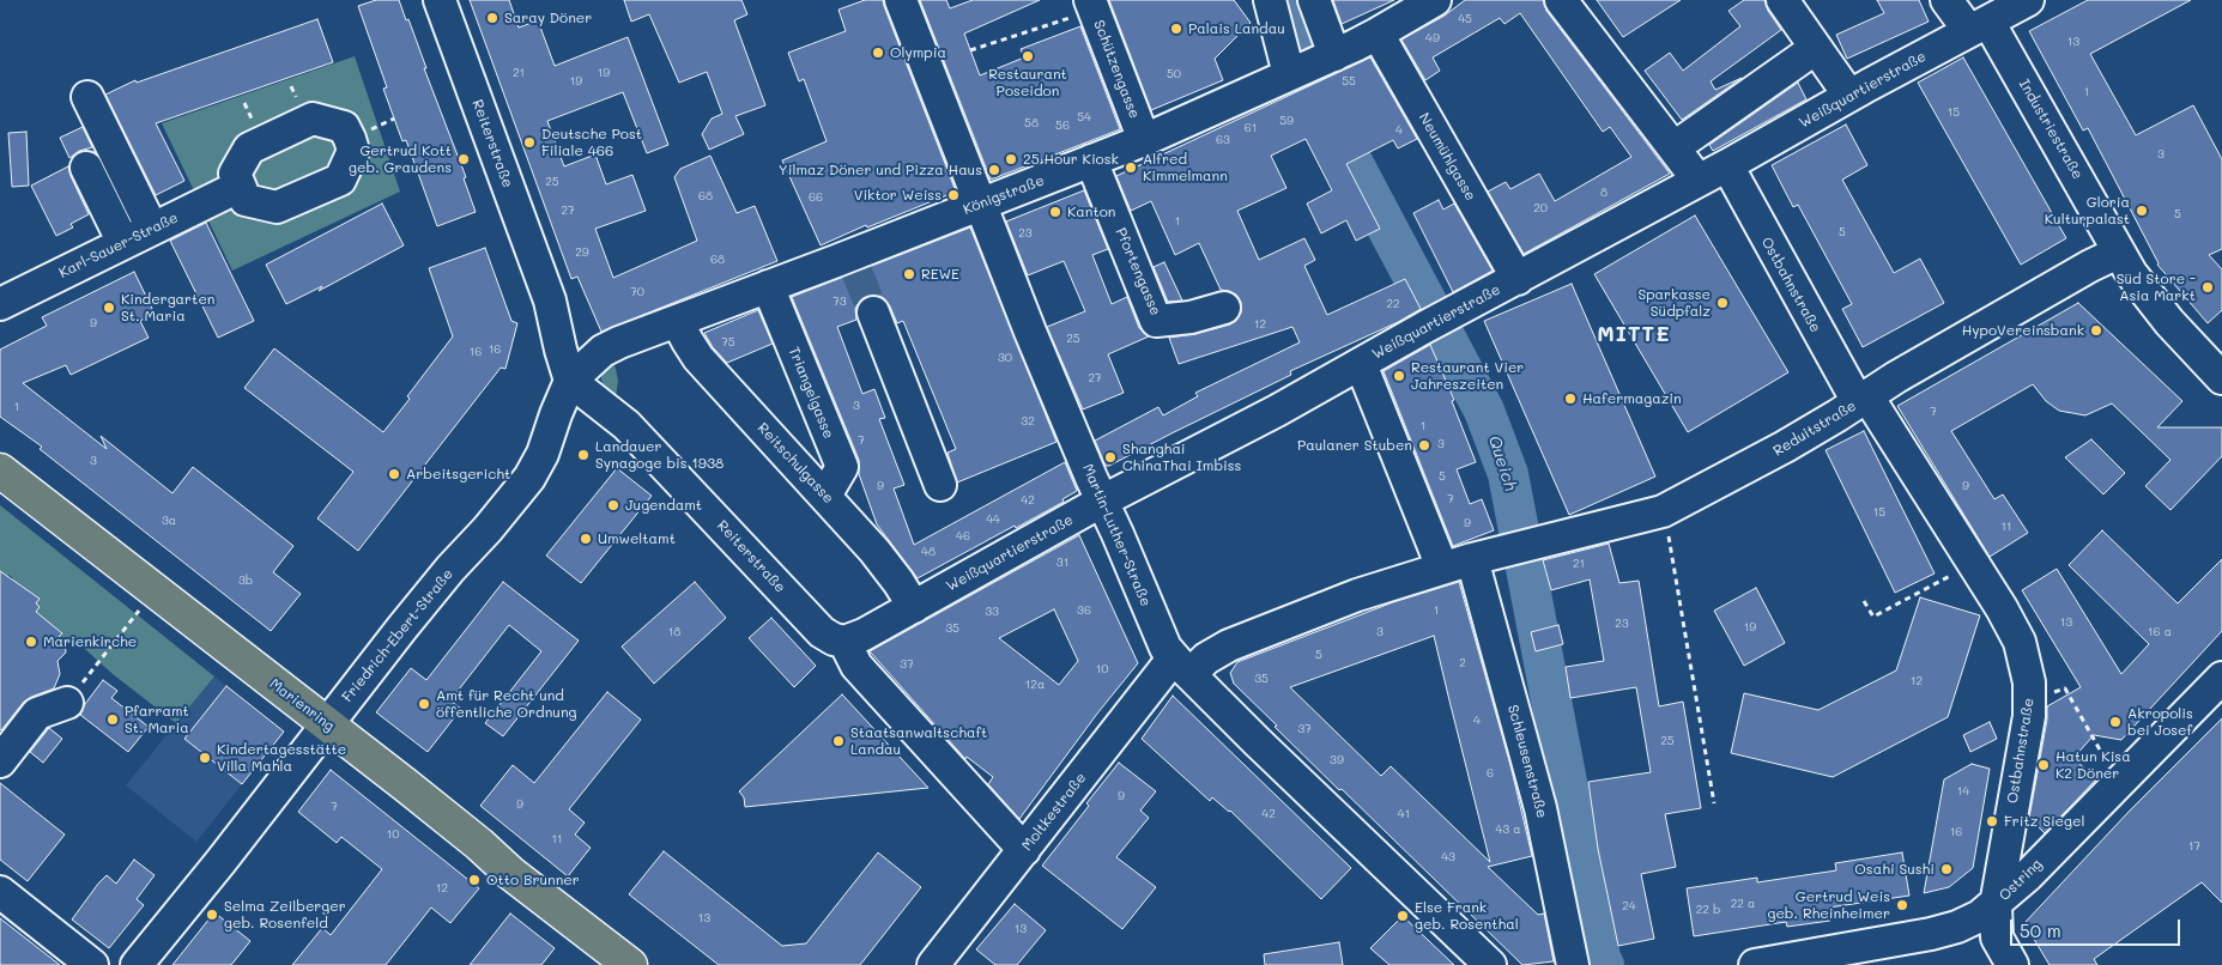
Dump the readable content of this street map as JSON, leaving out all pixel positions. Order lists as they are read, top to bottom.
{
  "streets": {
    "main road": ["Marienring"],
    "street": [
      "Schützengasse",
      "Weißquartierstraße",
      "Industriestraße",
      "Reiterstraße",
      "Neumühlgasse",
      "Königstraße",
      "Karl-Sauer-Straße",
      "Pfortengasse",
      "Ostbahnstraße",
      "Triangelgasse",
      "Reduitstraße",
      "Reitschulgasse",
      "Martin-Luther-Straße",
      "Friedrich-Ebert-Straße",
      "Schleusenstraße",
      "Moltkestraße",
      "Ostring"
    ]
  },
  "crossings": [
    ["Schützengasse", "Königstraße"],
    ["Weißquartierstraße", "Industriestraße"],
    ["Weißquartierstraße", "Reiterstraße"],
    ["Weißquartierstraße", "Neumühlgasse"],
    ["Weißquartierstraße", "Ostbahnstraße"],
    ["Weißquartierstraße", "Reitschulgasse"],
    ["Weißquartierstraße", "Martin-Luther-Straße"],
    ["Industriestraße", "Reduitstraße"],
    ["Reiterstraße", "Königstraße"],
    ["Reiterstraße", "Friedrich-Ebert-Straße"],
    ["Neumühlgasse", "Königstraße"],
    ["Königstraße", "Pfortengasse"],
    ["Königstraße", "Triangelgasse"],
    ["Königstraße", "Reitschulgasse"],
    ["Königstraße", "Martin-Luther-Straße"],
    ["Königstraße", "Friedrich-Ebert-Straße"],
    ["Ostbahnstraße", "Reduitstraße"],
    ["Ostbahnstraße", "Ostring"],
    ["Triangelgasse", "Reitschulgasse"],
    ["Reduitstraße", "Schleusenstraße"],
    ["Reduitstraße", "Moltkestraße"],
    ["Martin-Luther-Straße", "Moltkestraße"],
    ["Friedrich-Ebert-Straße", "Marienring"],
    ["Schleusenstraße", "Moltkestraße"]
  ],
  "districts": ["MITTE"],
  "water": ["Queich"],
  "places": [
    "Saray Döner",
    "Palais Landau",
    "Olympia",
    "Restaurant Poseidon",
    "Deutsche Post Filiale 466",
    "Gertrud Kott geb. Graudens",
    "25 Hour Kiosk",
    "Alfred Kimmelmann",
    "Yilmaz Döner und Pizza Haus",
    "Viktor Weiss",
    "Gloria Kulturpalast",
    "Kanton",
    "REWE",
    "Süd Store - Asia Markt",
    "Sparkasse Südpfalz",
    "Kindergarten St. Maria",
    "HypoVereinsbank",
    "Restaurant Vier Jahreszeiten",
    "Hafermagazin",
    "Paulaner Stuben",
    "Landauer Synagoge bis 1938",
    "Shanghai ChinaThai Imbiss",
    "Arbeitsgericht",
    "Jugendamt",
    "Umweltamt",
    "Marienkirche",
    "Amt für Recht und öffentliche Ordnung",
    "Pfarramt St. Maria",
    "Akropolis bei Josef",
    "Staatsanwaltschaft Landau",
    "Kindertagesstätte Villa Mahla",
    "Hatun Kisa K2 Döner",
    "Fritz Siegel",
    "Osahi Sushi",
    "Otto Brunner",
    "Gertrud Weis geb. Rheinheimer",
    "Selma Zeilberger geb. Rosenfeld",
    "Else Frank geb. Rosenthal"
  ],
  "house_numbers": [
    "45",
    "49",
    "13",
    "21",
    "19",
    "50",
    "19",
    "55",
    "1",
    "15",
    "54",
    "59",
    "58",
    "56",
    "61",
    "4",
    "63",
    "3",
    "25",
    "8",
    "68",
    "66",
    "20",
    "27",
    "5",
    "1",
    "5",
    "23",
    "29",
    "68",
    "70",
    "73",
    "22",
    "9",
    "12",
    "25",
    "75",
    "16",
    "16",
    "30",
    "27",
    "3",
    "1",
    "7",
    "32",
    "1",
    "7",
    "3",
    "3",
    "5",
    "9",
    "9",
    "7",
    "42",
    "15",
    "44",
    "3a",
    "9",
    "11",
    "46",
    "48",
    "31",
    "21",
    "3b",
    "36",
    "1",
    "33",
    "13",
    "23",
    "19",
    "35",
    "18",
    "3",
    "16 a",
    "5",
    "2",
    "37",
    "10",
    "35",
    "12",
    "12a",
    "4",
    "37",
    "25",
    "39",
    "6",
    "14",
    "9",
    "9",
    "7",
    "42",
    "41",
    "43 a",
    "16",
    "10",
    "11",
    "17",
    "43",
    "12",
    "22 a",
    "24",
    "22 b",
    "13",
    "13"
  ],
  "scale_bar": "50 m"
}
